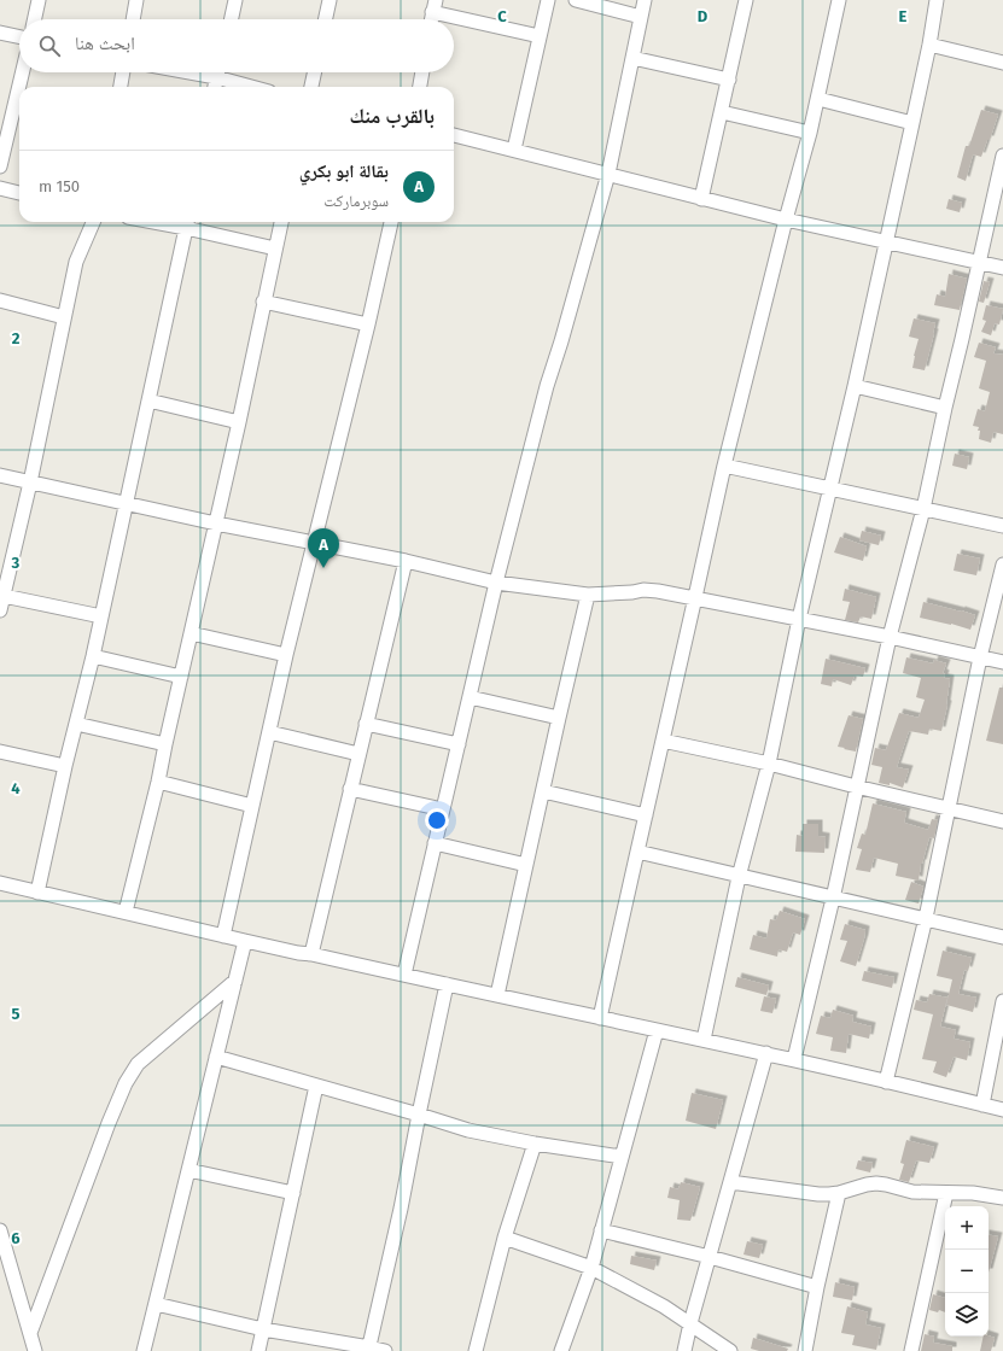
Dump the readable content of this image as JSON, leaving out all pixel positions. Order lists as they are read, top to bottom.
{
  "page": {
    "search": "ابحث هنا",
    "heading": "بالقرب منك",
    "list": [
      {
        "mark": "A",
        "name": "بقالة ابو بكري",
        "note": "سوبرماركت",
        "value": "150 m"
      }
    ],
    "pins": "A",
    "map_buttons": ["+", "−"]
  },
  "grid": {
    "columns": ["C", "D", "E"],
    "rows": [
      "2",
      "3",
      "4",
      "5",
      "6"
    ]
  }
}
